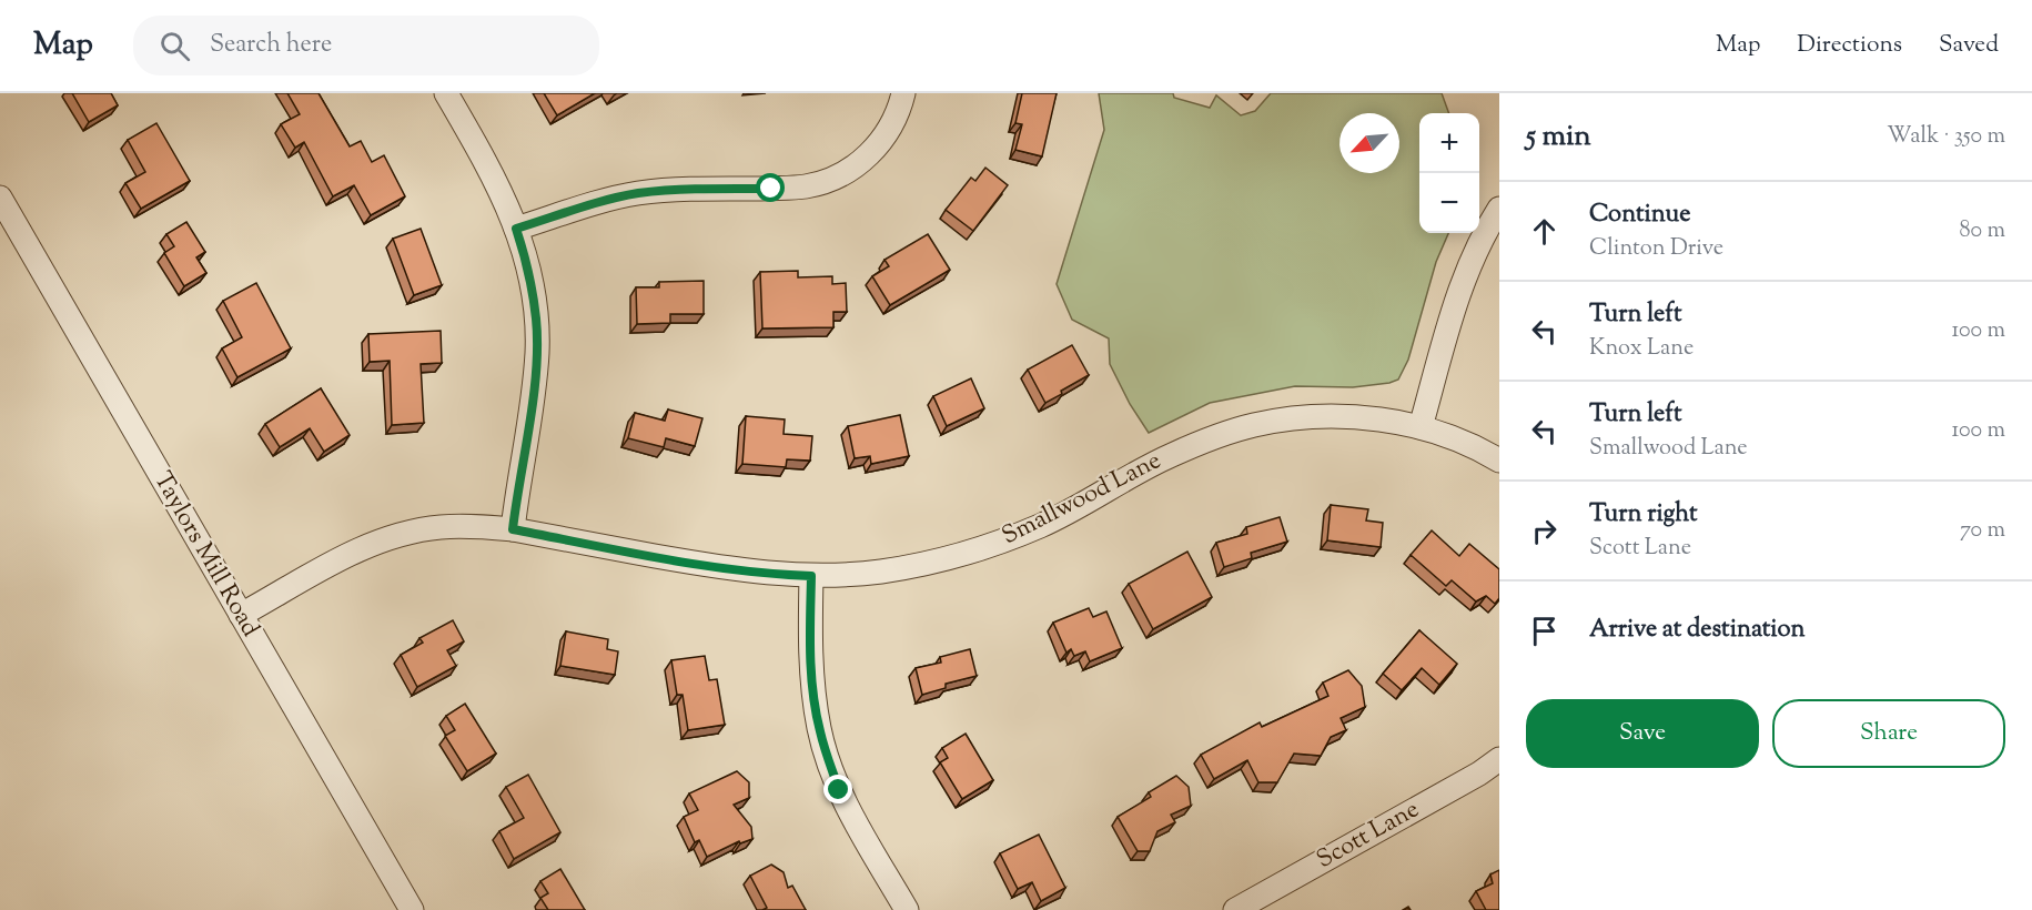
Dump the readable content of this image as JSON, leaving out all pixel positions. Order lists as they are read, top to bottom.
{
  "streets": {
    "street": ["Smallwood Lane", "Taylors Mill Road", "Scott Lane"]
  },
  "crossings": [
    ["Smallwood Lane", "Taylors Mill Road"]
  ],
  "north": "bottom left",
  "page": {
    "header": "Map",
    "search": "Search here",
    "nav": ["Map", "Directions", "Saved"],
    "heading": ["5 min", "Walk · 350 m"],
    "map_buttons": ["+", "−"],
    "list": [
      ["Continue", "Clinton Drive", "80 m"],
      ["Turn left", "Knox Lane", "100 m"],
      ["Turn left", "Smallwood Lane", "100 m"],
      ["Turn right", "Scott Lane", "70 m"],
      "Arrive at destination"
    ],
    "buttons": ["Save", "Share"]
  }
}
